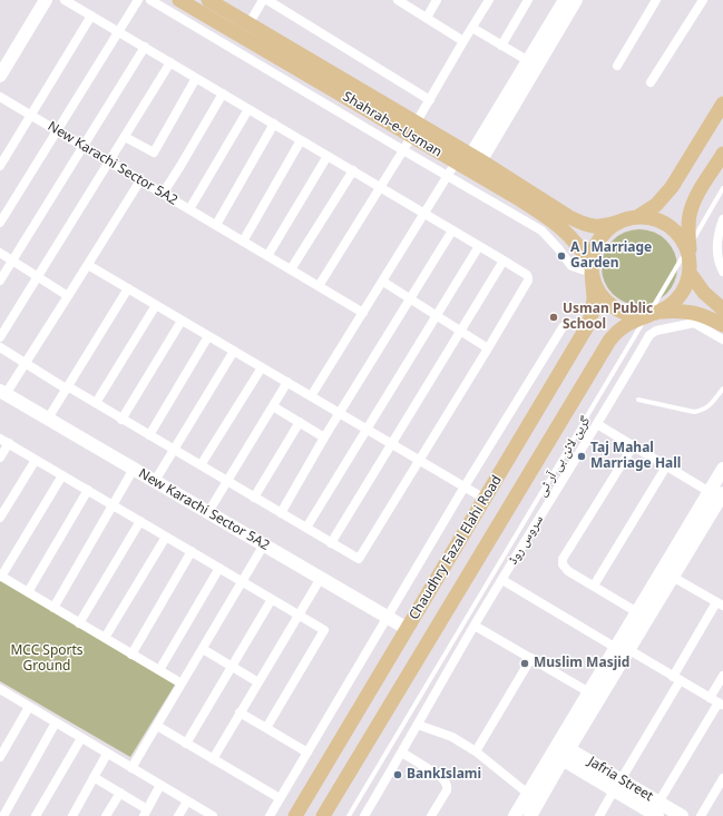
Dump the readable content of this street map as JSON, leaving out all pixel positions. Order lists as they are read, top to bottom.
{
  "streets": {
    "main road": ["Shahrah-e-Usman", "Chaudhry Fazal Elahi Road"],
    "street": ["New Karachi Sector 5A2", "سروس روڈ", "Jafria Street"],
    "lane": ["گرین لائن بی آر ٹی"]
  },
  "crossings": [
    ["Shahrah-e-Usman", "Chaudhry Fazal Elahi Road"],
    ["New Karachi Sector 5A2", "Chaudhry Fazal Elahi Road"]
  ],
  "parks": ["MCC Sports Ground"],
  "places": [
    "A J Marriage Garden",
    "Usman Public School",
    "Taj Mahal Marriage Hall",
    "Muslim Masjid",
    "BankIslami"
  ]
}
